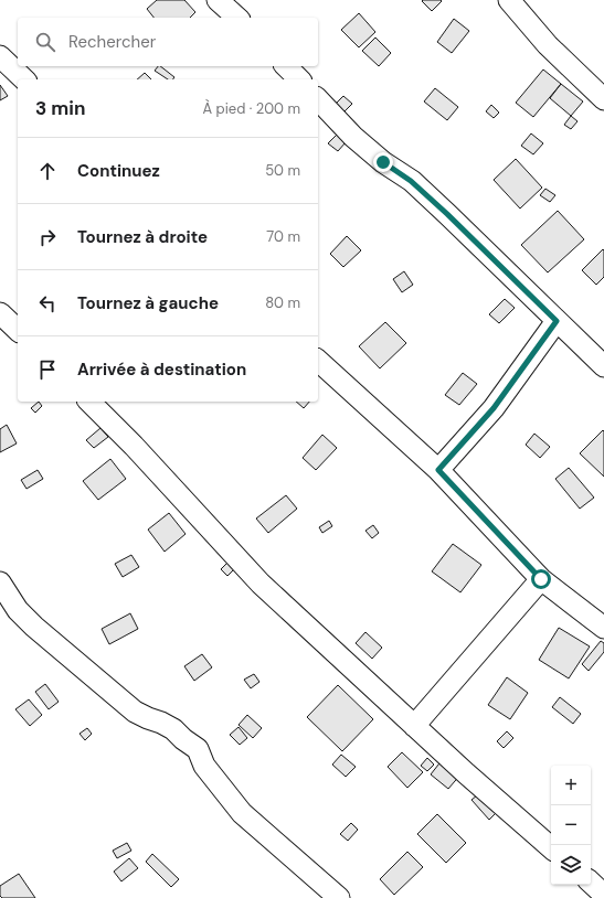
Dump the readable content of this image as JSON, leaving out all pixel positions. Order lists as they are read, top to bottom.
{
  "page": {
    "search": "Rechercher",
    "heading": ["3 min", "À pied · 200 m"],
    "list": [
      ["Continuez", "50 m"],
      ["Tournez à droite", "70 m"],
      ["Tournez à gauche", "80 m"],
      "Arrivée à destination"
    ],
    "map_buttons": ["+", "−"]
  }
}
